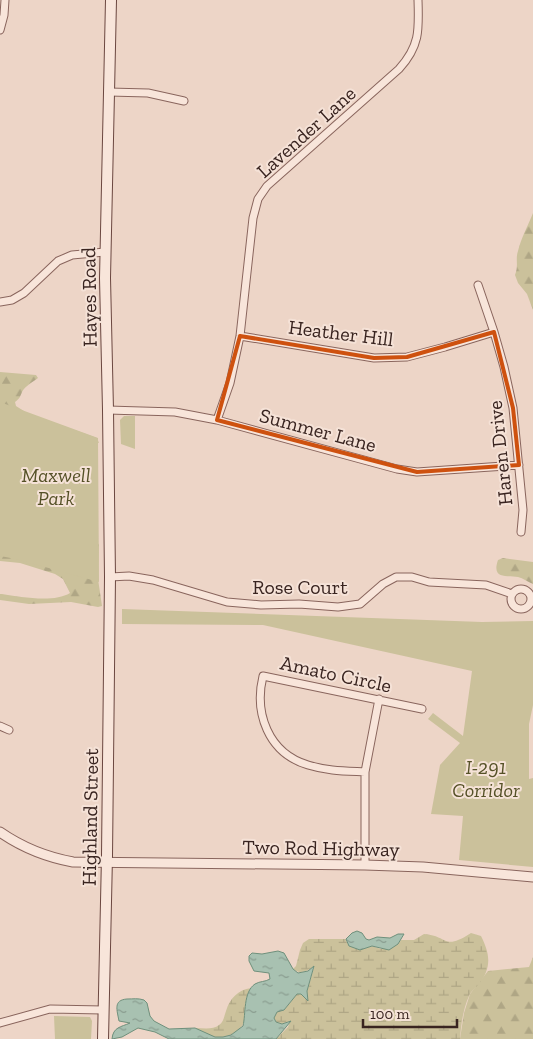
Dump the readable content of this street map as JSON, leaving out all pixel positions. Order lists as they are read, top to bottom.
{
  "streets": {
    "main road": ["Hayes Road", "Highland Street"],
    "street": [
      "Lavender Lane",
      "Heather Hill",
      "Summer Lane",
      "Haren Drive",
      "Rose Court",
      "Amato Circle",
      "Two Rod Highway"
    ]
  },
  "crossings": [
    ["Lavender Lane", "Heather Hill"],
    ["Lavender Lane", "Summer Lane"],
    ["Hayes Road", "Summer Lane"],
    ["Hayes Road", "Rose Court"],
    ["Hayes Road", "Highland Street"],
    ["Heather Hill", "Haren Drive"],
    ["Summer Lane", "Haren Drive"],
    ["Highland Street", "Two Rod Highway"]
  ],
  "parks": ["Maxwell Park", "I-291 Corridor"],
  "scale_bar": "100 m"
}
